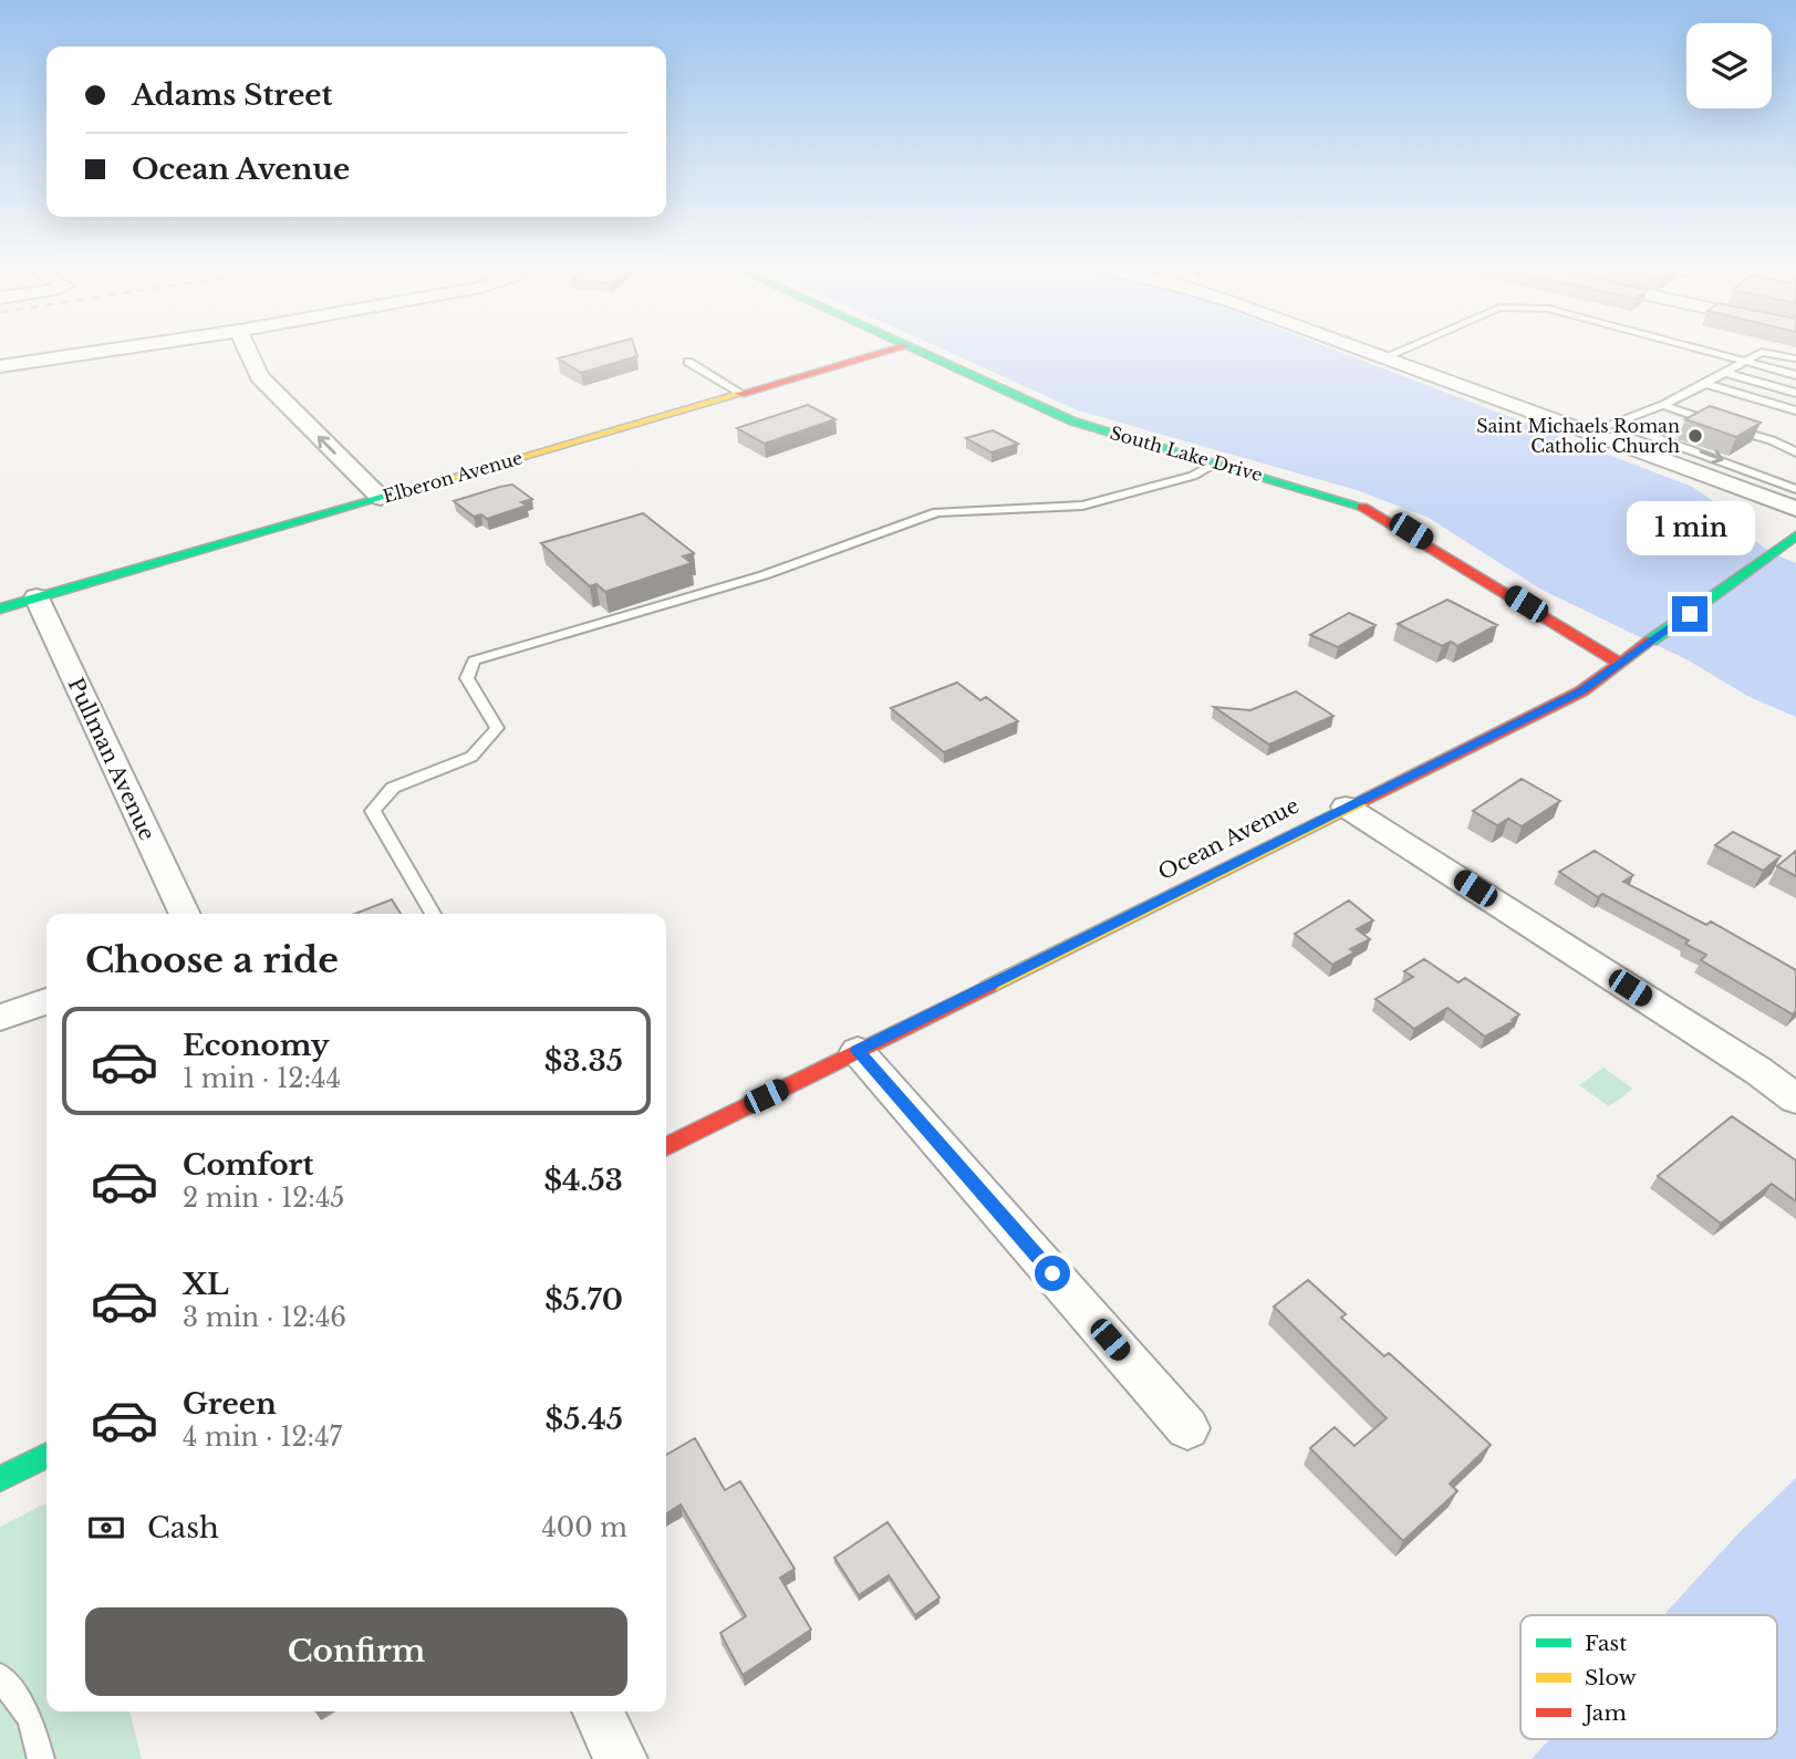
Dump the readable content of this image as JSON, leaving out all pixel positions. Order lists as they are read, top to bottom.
{
  "streets": {
    "street": [
      "South Lake Drive",
      "Elberon Avenue",
      "Pullman Avenue",
      "Ocean Avenue"
    ]
  },
  "crossings": [
    ["South Lake Drive", "Ocean Avenue"],
    ["Elberon Avenue", "Pullman Avenue"]
  ],
  "places": ["Saint Michaels Roman Catholic Church"],
  "legend": ["Fast", "Slow", "Jam"],
  "page": {
    "banner": ["Adams Street", "Ocean Avenue"],
    "bubble": "1 min",
    "heading": "Choose a ride",
    "list": [
      {
        "name": "Economy",
        "note": "1 min · 12:44",
        "value": "$3.35"
      },
      {
        "name": "Comfort",
        "note": "2 min · 12:45",
        "value": "$4.53"
      },
      {
        "name": "XL",
        "note": "3 min · 12:46",
        "value": "$5.70"
      },
      {
        "name": "Green",
        "note": "4 min · 12:47",
        "value": "$5.45"
      }
    ],
    "pay": ["Cash", "400 m"],
    "buttons": "Confirm"
  }
}
